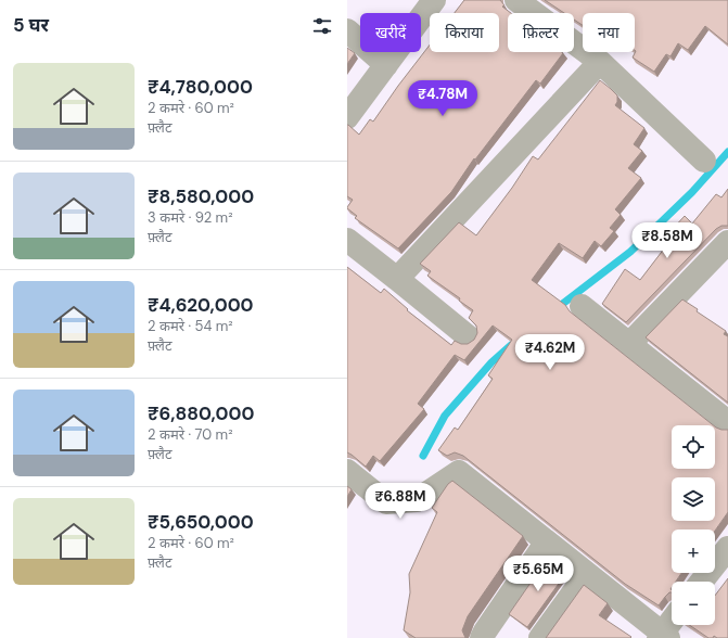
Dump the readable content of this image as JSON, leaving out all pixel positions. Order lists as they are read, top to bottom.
{
  "page": {
    "heading": "5 घर",
    "chip": [
      "खरीदें",
      "किराया",
      "फ़िल्टर",
      "नया"
    ],
    "list": [
      {
        "name": "₹4,780,000",
        "note": "2 कमरे · 60 m² · फ़्लैट"
      },
      {
        "name": "₹8,580,000",
        "note": "3 कमरे · 92 m² · फ़्लैट"
      },
      {
        "name": "₹4,620,000",
        "note": "2 कमरे · 54 m² · फ़्लैट"
      },
      {
        "name": "₹6,880,000",
        "note": "2 कमरे · 70 m² · फ़्लैट"
      },
      {
        "name": "₹5,650,000",
        "note": "2 कमरे · 60 m² · फ़्लैट"
      }
    ],
    "price": [
      "₹4.78M",
      "₹8.58M",
      "₹4.62M",
      "₹6.88M",
      "₹5.65M"
    ],
    "map_buttons": ["+", "−"]
  }
}
